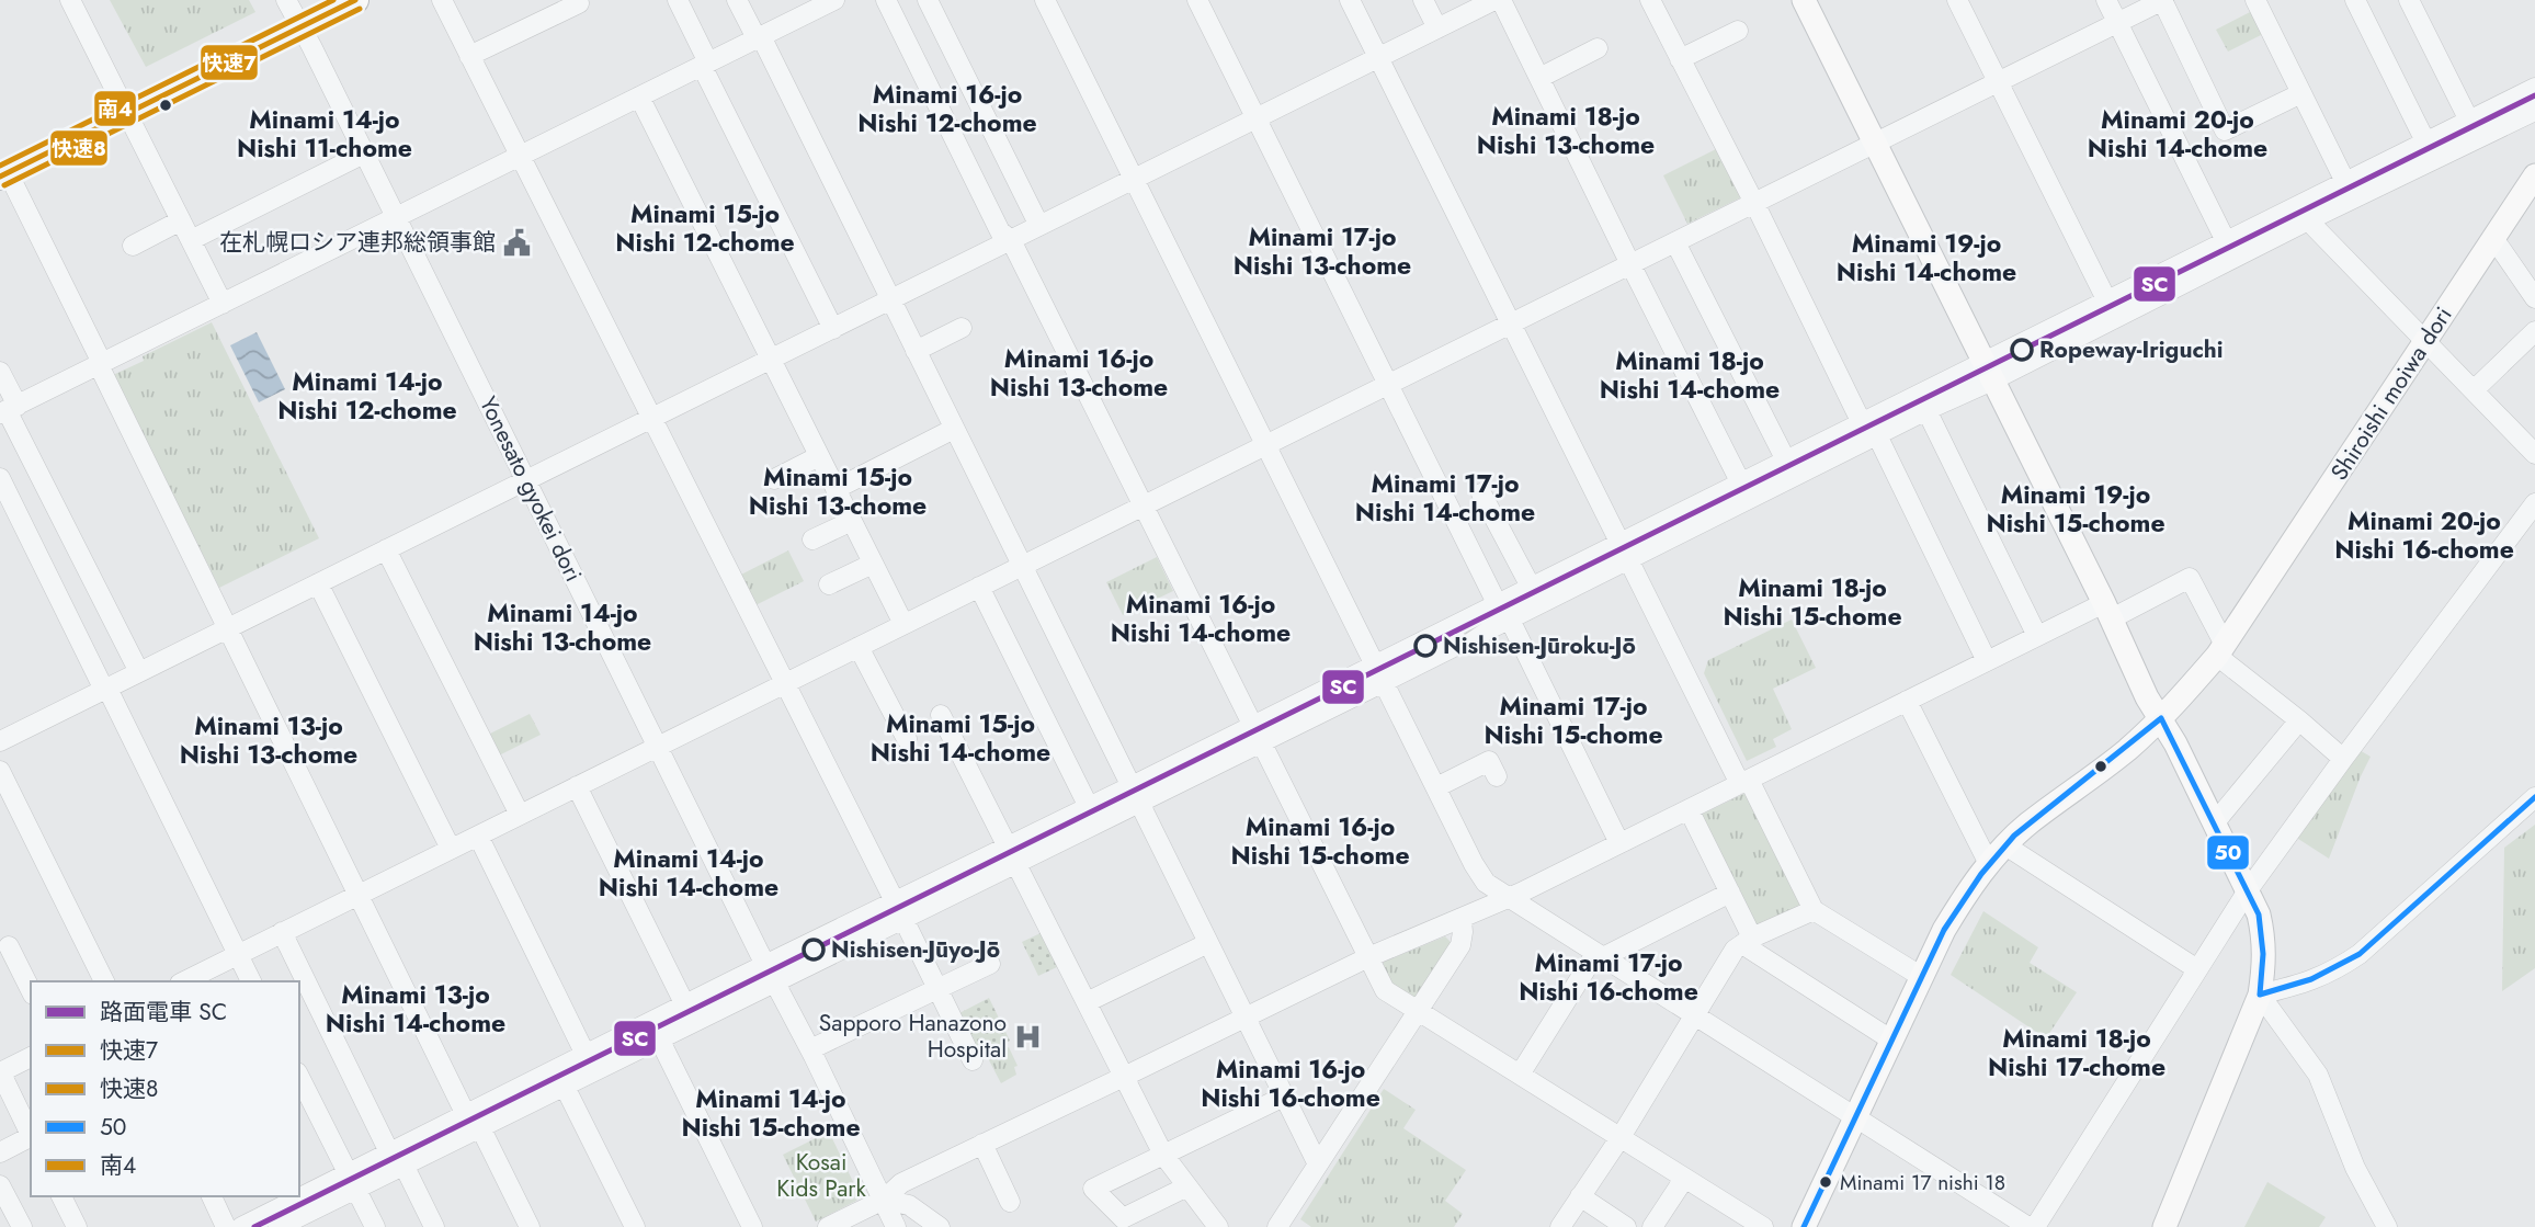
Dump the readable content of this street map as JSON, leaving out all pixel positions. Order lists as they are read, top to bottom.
{
  "streets": {
    "main road": ["Shiroishi moiwa dori"],
    "street": ["Yonesato gyokei dori"]
  },
  "districts": [
    "Minami 16-jo Nishi 12-chome",
    "Minami 18-jo Nishi 13-chome",
    "Minami 14-jo Nishi 11-chome",
    "Minami 20-jo Nishi 14-chome",
    "Minami 15-jo Nishi 12-chome",
    "Minami 17-jo Nishi 13-chome",
    "Minami 19-jo Nishi 14-chome",
    "Minami 16-jo Nishi 13-chome",
    "Minami 18-jo Nishi 14-chome",
    "Minami 14-jo Nishi 12-chome",
    "Minami 15-jo Nishi 13-chome",
    "Minami 17-jo Nishi 14-chome",
    "Minami 19-jo Nishi 15-chome",
    "Minami 20-jo Nishi 16-chome",
    "Minami 18-jo Nishi 15-chome",
    "Minami 16-jo Nishi 14-chome",
    "Minami 14-jo Nishi 13-chome",
    "Minami 17-jo Nishi 15-chome",
    "Minami 15-jo Nishi 14-chome",
    "Minami 13-jo Nishi 13-chome",
    "Minami 16-jo Nishi 15-chome",
    "Minami 14-jo Nishi 14-chome",
    "Minami 17-jo Nishi 16-chome",
    "Minami 13-jo Nishi 14-chome",
    "Minami 18-jo Nishi 17-chome",
    "Minami 16-jo Nishi 16-chome",
    "Minami 14-jo Nishi 15-chome"
  ],
  "parks": ["Kosai Kids Park"],
  "places": {
    "public building": ["在札幌ロシア連邦総領事館"],
    "other": [
      "Ropeway-Iriguchi",
      "Nishisen-Jūroku-Jō",
      "Nishisen-Jūyo-Jō",
      "Minami 17 nishi 18"
    ],
    "hospital": ["Sapporo Hanazono Hospital"]
  },
  "lines": [
    "transit line 快速7",
    "transit line 南4",
    "transit line 快速8",
    "tram line SC",
    "transit line 50"
  ],
  "legend": [
    "路面電車 SC",
    "快速7",
    "快速8",
    "50",
    "南4"
  ]
}
